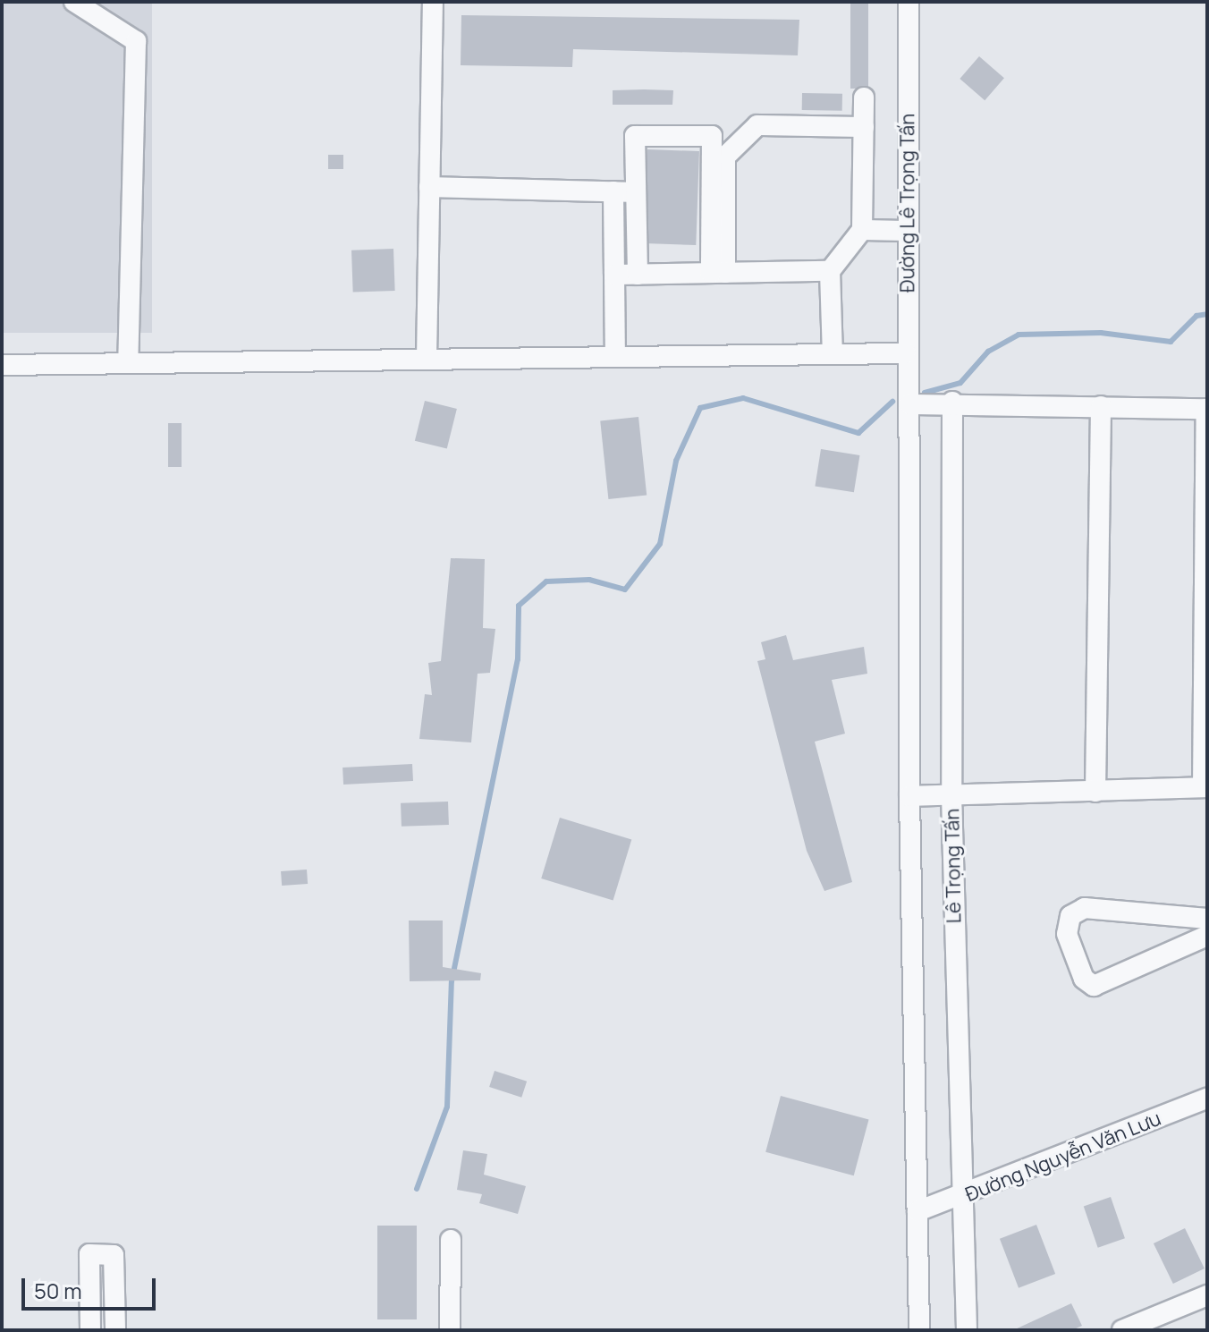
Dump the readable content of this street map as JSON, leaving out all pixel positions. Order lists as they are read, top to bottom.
{
  "streets": {
    "street": ["Đường Lê Trọng Tấn", "Lê Trọng Tấn", "Đường Nguyễn Văn Lưu"]
  },
  "crossings": [
    ["Lê Trọng Tấn", "Đường Nguyễn Văn Lưu"]
  ],
  "scale_bar": "50 m"
}
